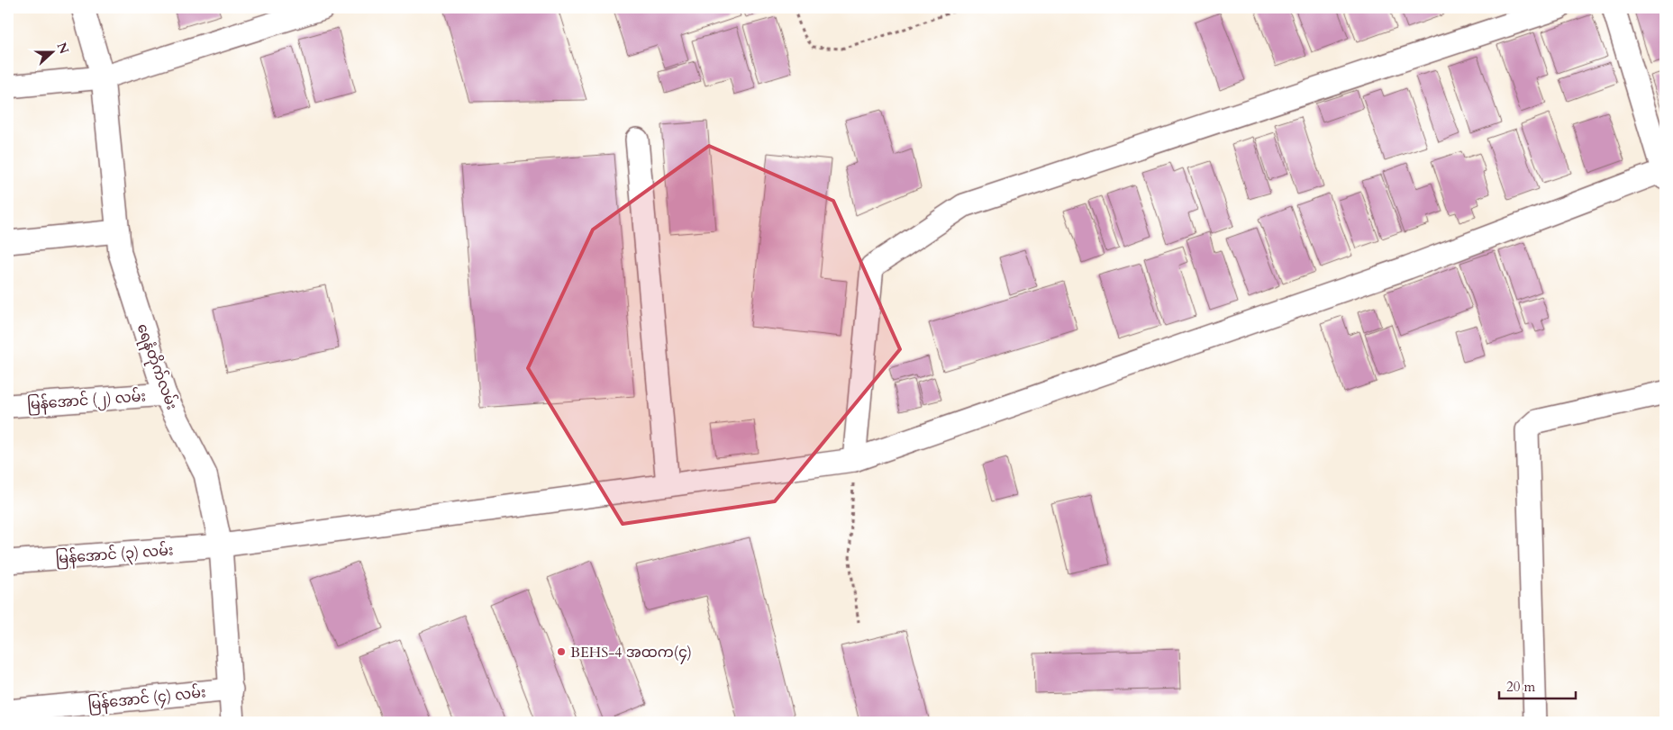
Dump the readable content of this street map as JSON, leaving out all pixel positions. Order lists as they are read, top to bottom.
{
  "streets": {
    "street": [
      "ရေနံတိုက်လမ်း",
      "မြန်အောင် (၂) လမ်း",
      "မြန်အောင် (၃) လမ်း",
      "မြန်အောင် (၄) လမ်း"
    ]
  },
  "crossings": [
    ["ရေနံတိုက်လမ်း", "မြန်အောင် (၂) လမ်း"],
    ["ရေနံတိုက်လမ်း", "မြန်အောင် (၃) လမ်း"],
    ["ရေနံတိုက်လမ်း", "မြန်အောင် (၄) လမ်း"]
  ],
  "places": ["BEHS-4 အထက(၄)"],
  "scale_bar": "20 m",
  "north": "right"
}
